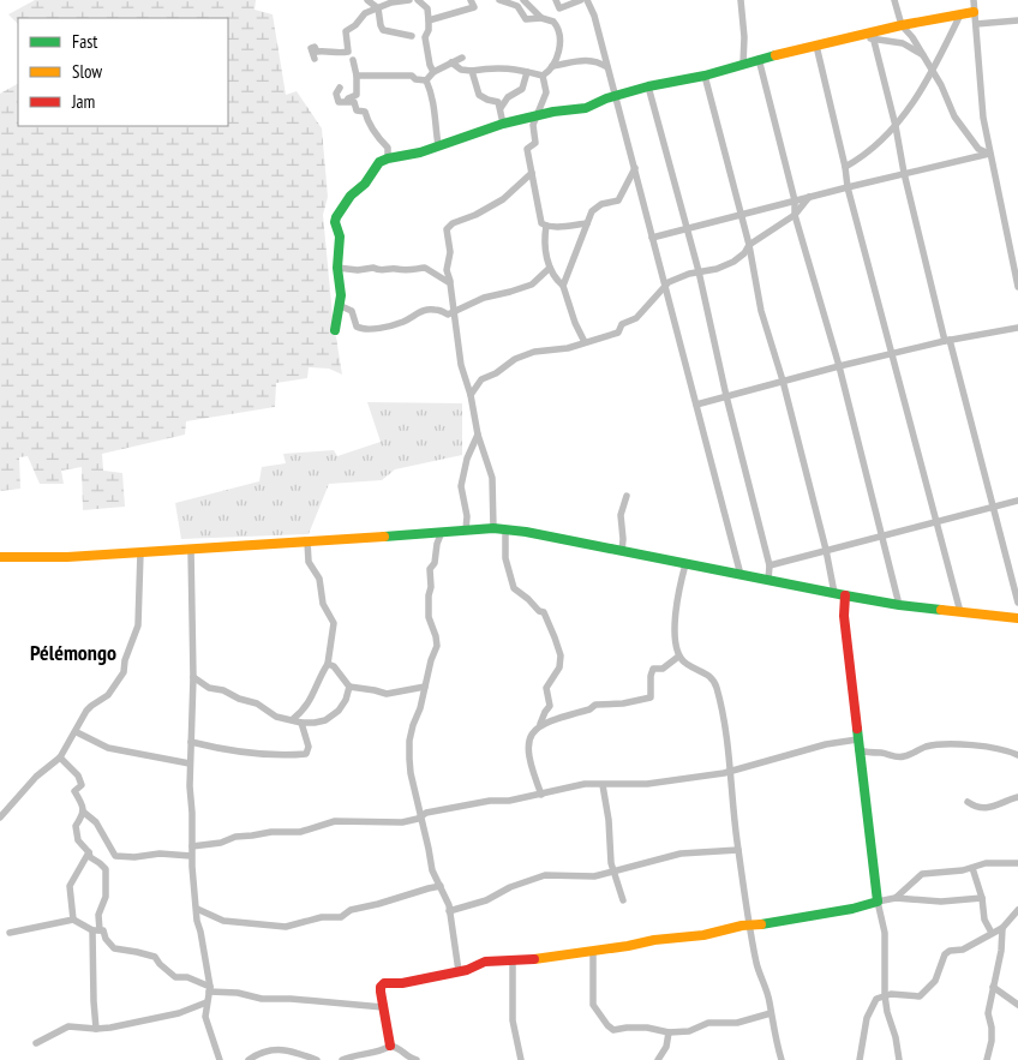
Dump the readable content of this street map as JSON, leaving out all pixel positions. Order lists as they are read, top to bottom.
{
  "districts": ["Pélémongo"],
  "legend": ["Fast", "Slow", "Jam"]
}
